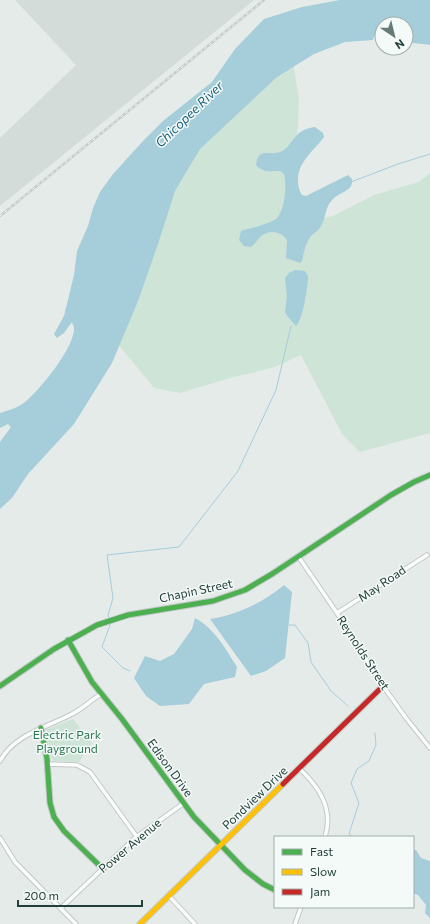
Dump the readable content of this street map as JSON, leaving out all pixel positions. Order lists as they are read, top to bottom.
{
  "streets": {
    "street": [
      "May Road",
      "Chapin Street",
      "Reynolds Street",
      "Edison Drive",
      "Pondview Drive",
      "Power Avenue"
    ]
  },
  "crossings": [
    ["May Road", "Reynolds Street"],
    ["Chapin Street", "Reynolds Street"],
    ["Chapin Street", "Edison Drive"],
    ["Reynolds Street", "Pondview Drive"],
    ["Edison Drive", "Pondview Drive"],
    ["Edison Drive", "Power Avenue"]
  ],
  "water": ["Chicopee River"],
  "parks": ["Electric Park Playground"],
  "legend": ["Fast", "Slow", "Jam"],
  "scale_bar": "200 m",
  "north": "bottom right"
}
